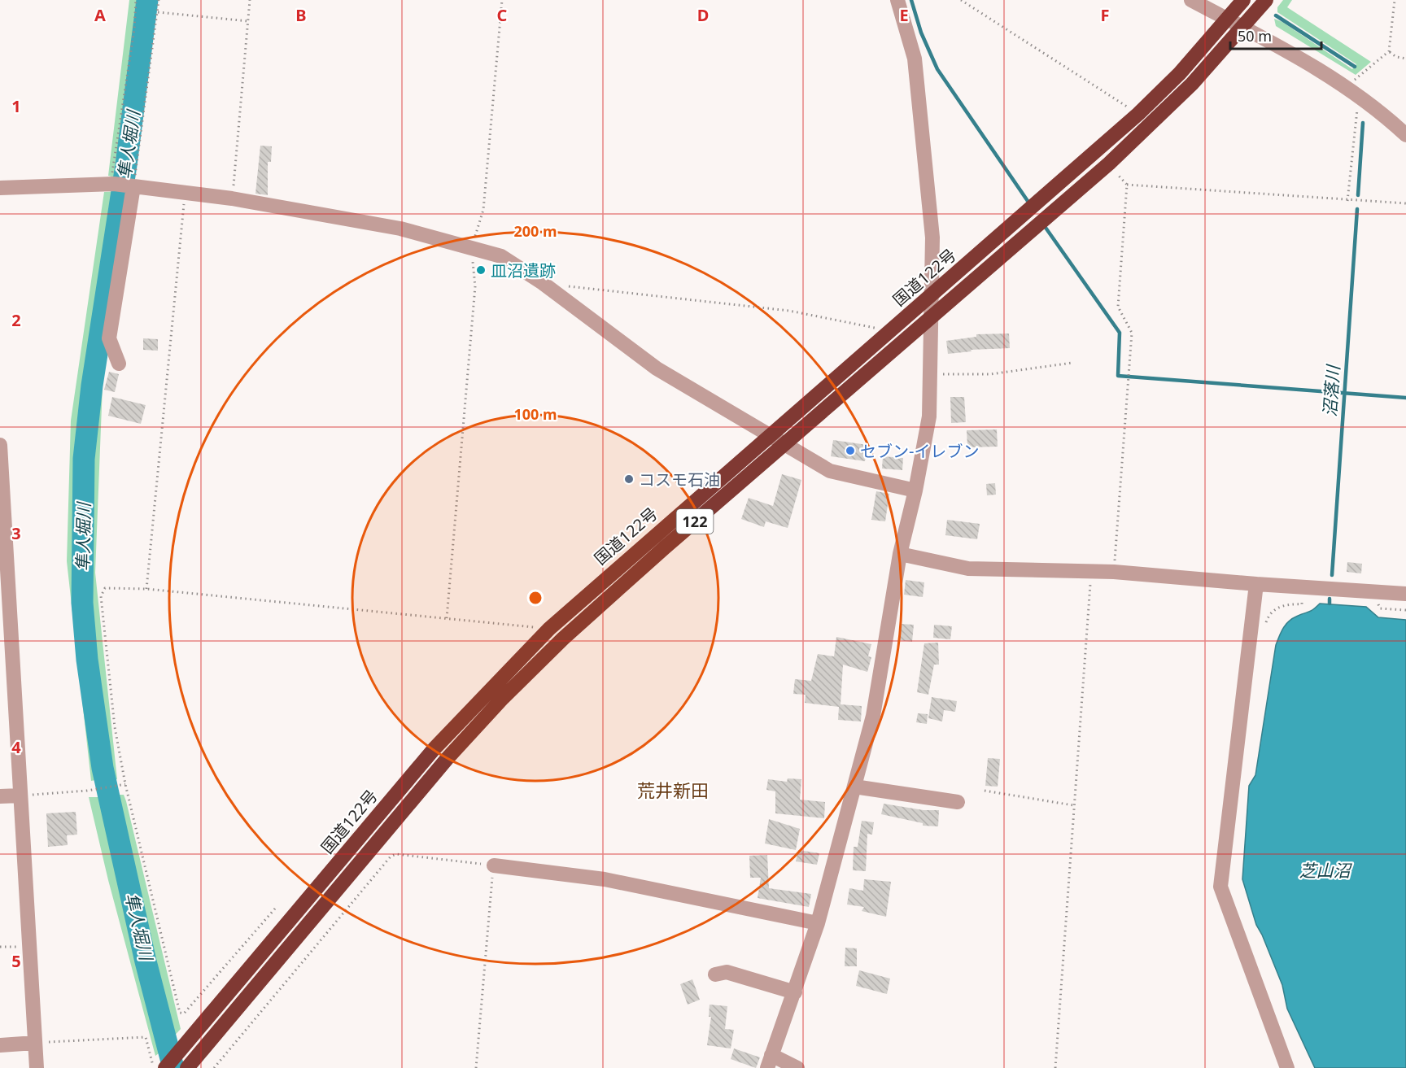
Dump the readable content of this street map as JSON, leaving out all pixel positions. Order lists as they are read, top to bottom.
{
  "streets": {
    "highway": ["国道122号", "122"]
  },
  "districts": ["荒井新田"],
  "water": ["隼人堀川", "沼落川", "芝山沼"],
  "places": ["皿沼遺跡", "セブン-イレブン", "コスモ石油"],
  "scale_bar": "50 m",
  "grid": {
    "columns": [
      "A",
      "B",
      "C",
      "D",
      "E",
      "F"
    ],
    "rows": [
      "1",
      "2",
      "3",
      "4",
      "5"
    ]
  },
  "rings": ["200 m", "100 m"]
}
